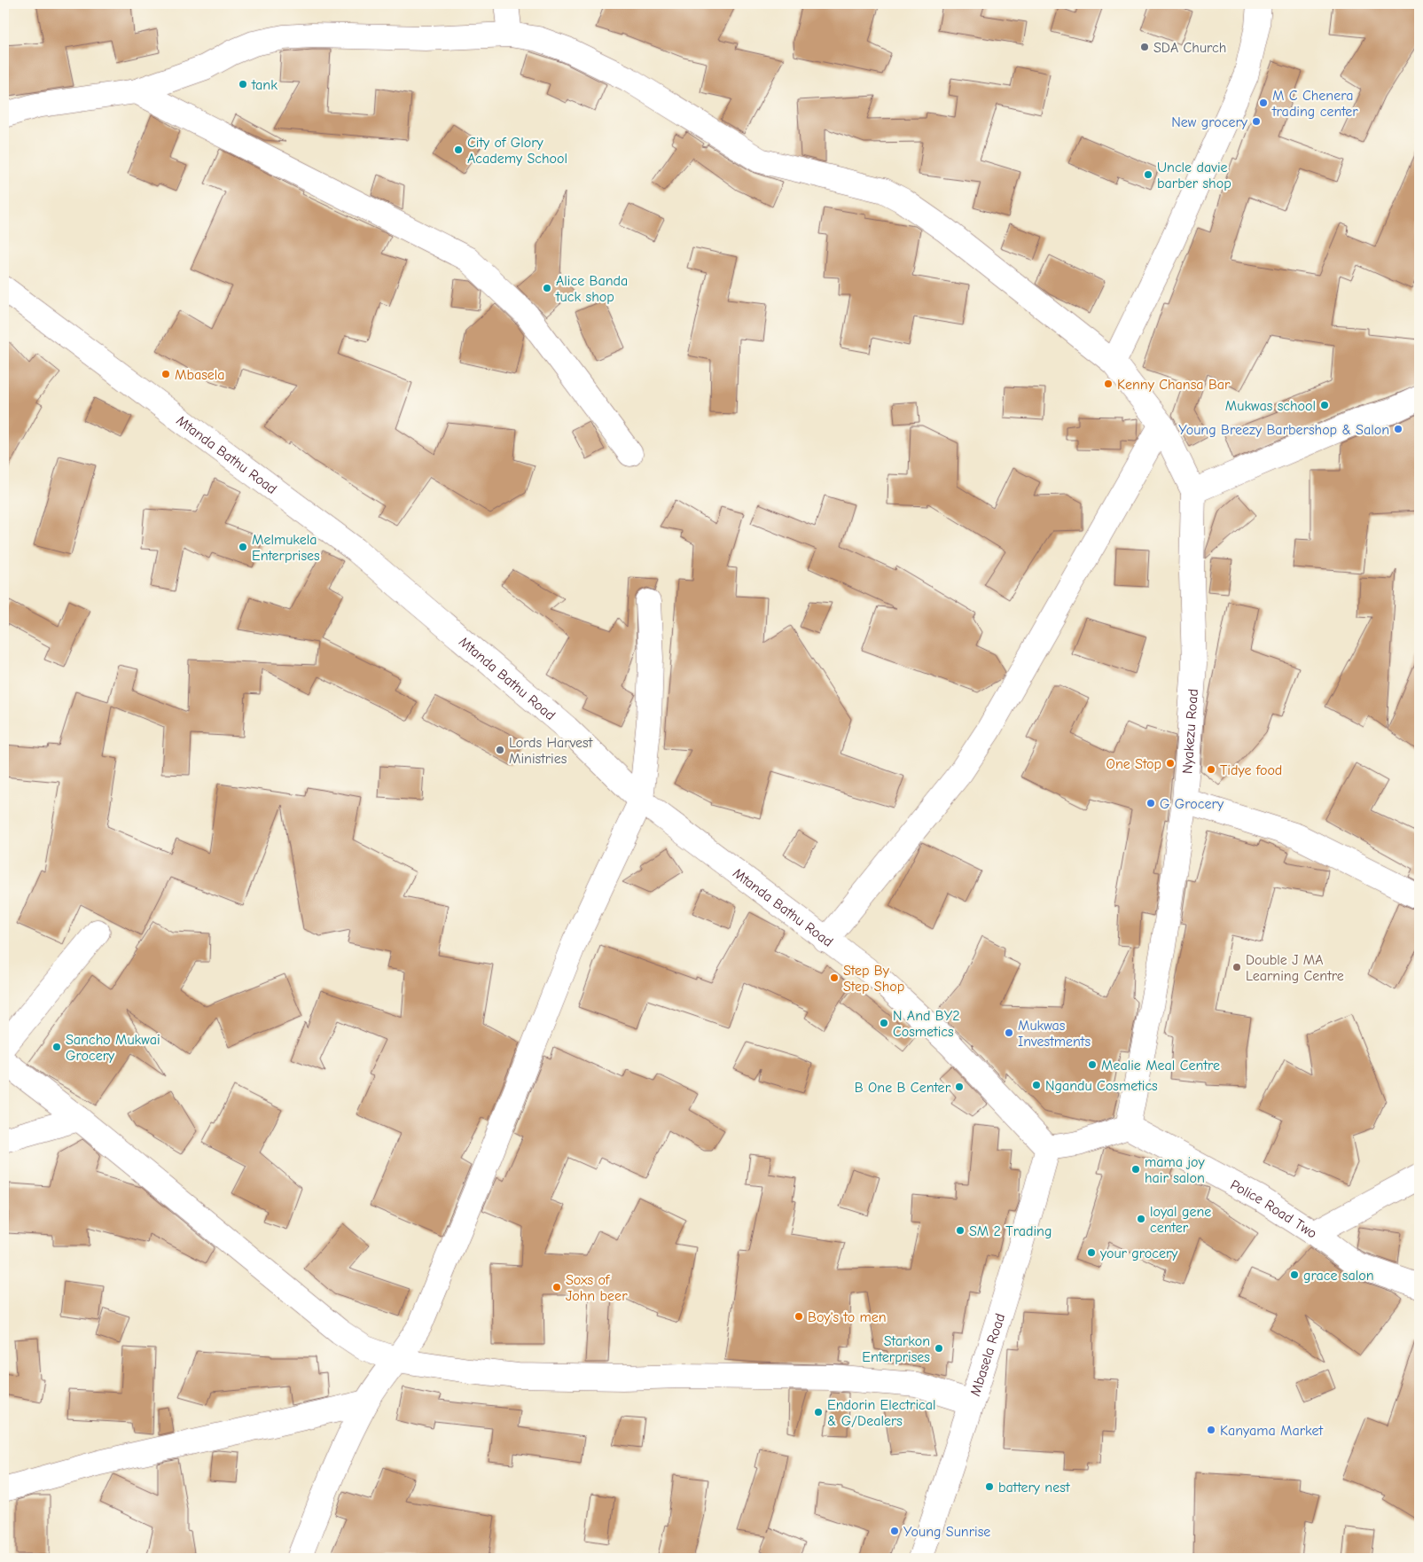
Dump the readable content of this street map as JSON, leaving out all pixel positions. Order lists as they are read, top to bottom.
{
  "streets": {
    "street": [
      "Mtanda Bathu Road",
      "Nyakezu Road",
      "Police Road Two",
      "Mbasela Road"
    ]
  },
  "crossings": [
    ["Mtanda Bathu Road", "Mbasela Road"],
    ["Nyakezu Road", "Police Road Two"]
  ],
  "places": [
    "SDA Church",
    "tank",
    "M C Chenera trading center",
    "New grocery",
    "City of Glory Academy School",
    "Uncle davie barber shop",
    "Alice Banda tuck shop",
    "Mbasela",
    "Kenny Chansa Bar",
    "Mukwas school",
    "Young Breezy Barbershop & Salon",
    "Melmukela Enterprises",
    "Lords Harvest Ministries",
    "One Stop",
    "Tidye food",
    "G Grocery",
    "Double J MA Learning Centre",
    "Step By Step Shop",
    "N And BY2 Cosmetics",
    "Mukwas Investments",
    "Sancho Mukwai Grocery",
    "Mealie Meal Centre",
    "Ngandu Cosmetics",
    "B One B Center",
    "mama joy hair salon",
    "loyal gene center",
    "SM 2 Trading",
    "your grocery",
    "grace salon",
    "Soxs of John beer",
    "Boy's to men",
    "Starkon Enterprises",
    "Endorin Electrical & G/Dealers",
    "Kanyama Market",
    "battery nest",
    "Young Sunrise"
  ]
}
